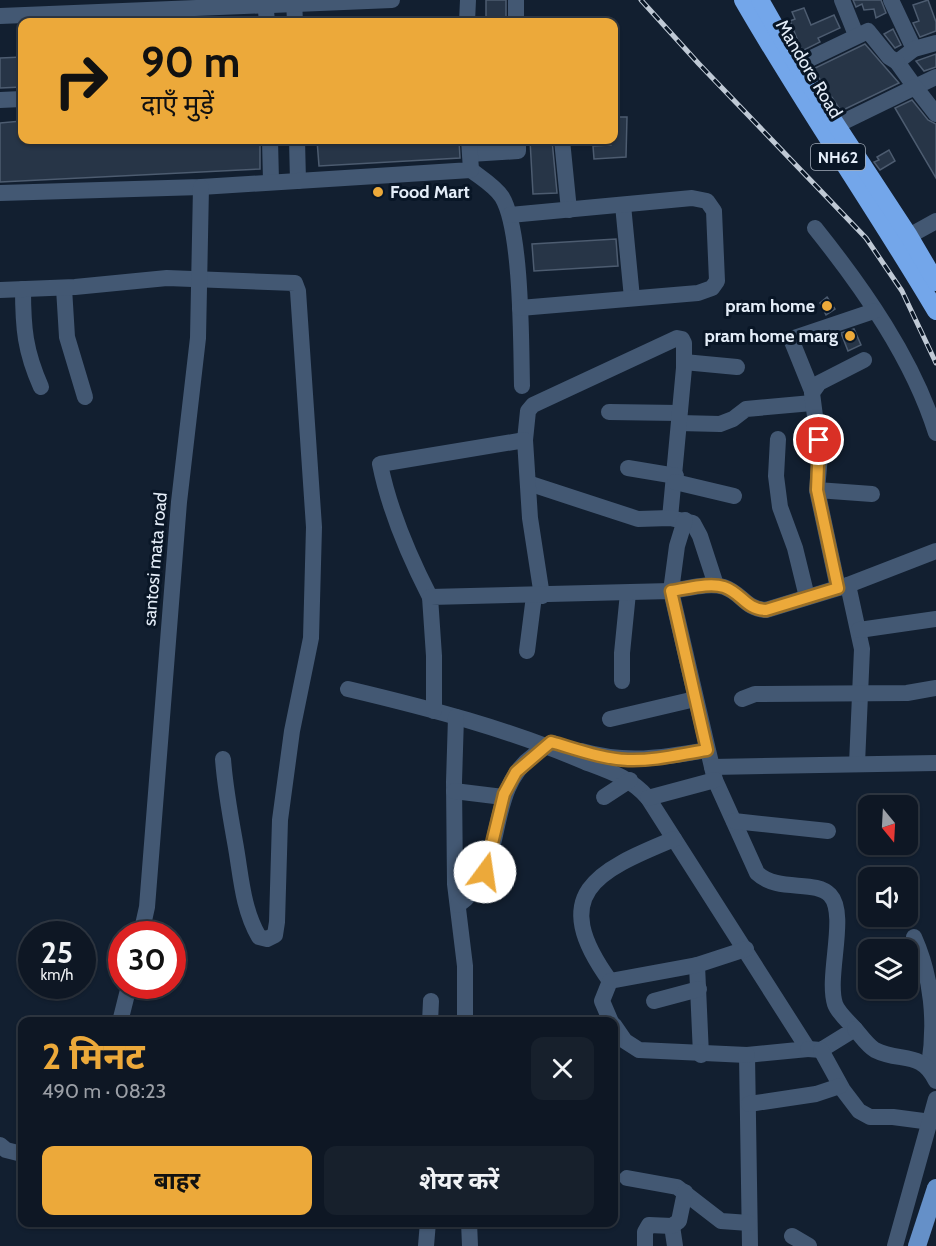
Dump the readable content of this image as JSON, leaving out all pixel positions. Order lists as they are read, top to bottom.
{
  "streets": {
    "highway": ["Mandore Road", "NH62"],
    "street": ["santosi mata road"]
  },
  "places": ["Food Mart", "pram home", "pram home marg"],
  "north": "bottom",
  "page": {
    "turn": ["90 m", "दाएँ मुड़ें"],
    "speed": "25 km/h",
    "limit": "30",
    "heading": ["2 मिनट", "490 m · 08:23"],
    "buttons": ["बाहर", "शेयर करें"]
  }
}
